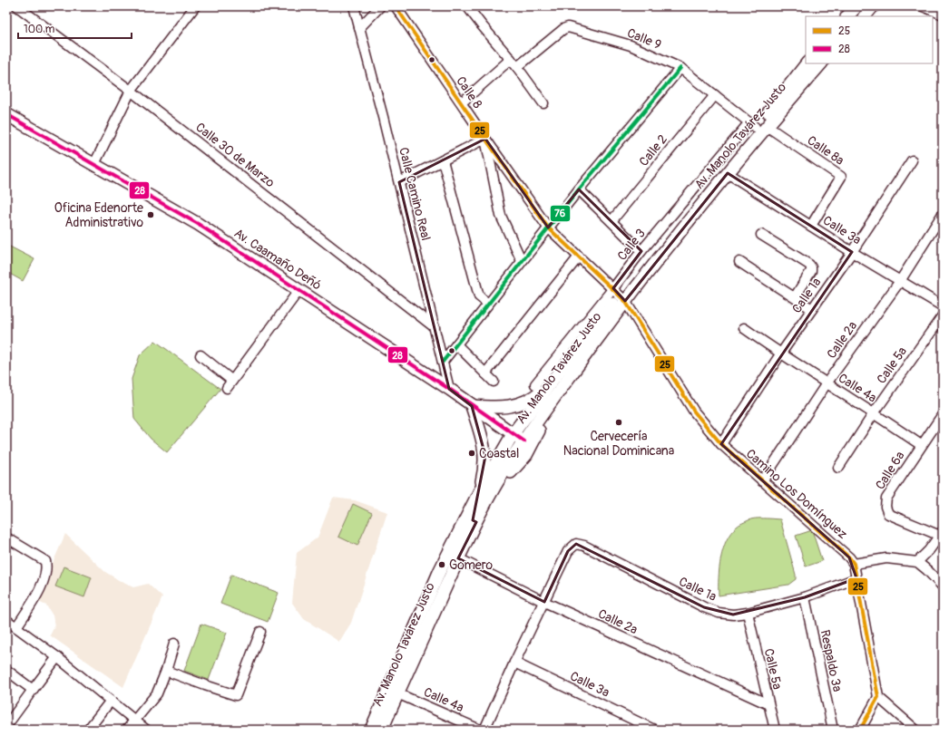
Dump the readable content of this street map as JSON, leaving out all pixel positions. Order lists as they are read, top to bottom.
{
  "streets": {
    "main road": ["Av. Manolo Tavárez Justo", "Av. Caamaño Deñó"],
    "street": [
      "Calle 9",
      "Calle 8",
      "Calle 2",
      "Calle 8ª",
      "Calle 30 de Marzo",
      "Calle Camino Real",
      "Calle 3ª",
      "Calle 3",
      "Calle 1ª",
      "Calle 2ª",
      "Calle 5ª",
      "Calle 4ª",
      "Calle 6ª",
      "Camino Los Domínguez",
      "Respaldo 3ª"
    ]
  },
  "crossings": [
    ["Calle 9", "Av. Manolo Tavárez Justo"],
    ["Calle 9", "Calle 2"],
    ["Calle 9", "Calle 8ª"],
    ["Calle 9", "Calle 3"],
    ["Calle 8", "Camino Los Domínguez"],
    ["Av. Manolo Tavárez Justo", "Calle 8ª"],
    ["Av. Manolo Tavárez Justo", "Calle 3ª"],
    ["Av. Manolo Tavárez Justo", "Calle 3"],
    ["Av. Manolo Tavárez Justo", "Av. Caamaño Deñó"],
    ["Av. Manolo Tavárez Justo", "Calle 2ª"],
    ["Av. Manolo Tavárez Justo", "Calle 4ª"],
    ["Av. Manolo Tavárez Justo", "Camino Los Domínguez"],
    ["Calle 8ª", "Calle 3ª"],
    ["Calle 8ª", "Calle 3"],
    ["Calle 30 de Marzo", "Calle Camino Real"],
    ["Calle Camino Real", "Av. Caamaño Deñó"],
    ["Calle 3ª", "Calle 1ª"],
    ["Calle 3ª", "Calle 2ª"],
    ["Calle 3", "Camino Los Domínguez"],
    ["Calle 1ª", "Calle 2ª"],
    ["Calle 1ª", "Calle 5ª"],
    ["Calle 1ª", "Calle 4ª"],
    ["Calle 1ª", "Camino Los Domínguez"],
    ["Calle 1ª", "Respaldo 3ª"],
    ["Calle 2ª", "Calle 5ª"],
    ["Calle 2ª", "Calle 4ª"],
    ["Calle 2ª", "Camino Los Domínguez"],
    ["Calle 5ª", "Calle 4ª"],
    ["Calle 4ª", "Calle 6ª"]
  ],
  "places": [
    "Oficina Edenorte Administrativo",
    "Cervecería Nacional Dominicana",
    "Coastal",
    "Gomero"
  ],
  "lines": ["transit line 25", "transit line 76", "transit line 28"],
  "legend": ["25", "28"],
  "scale_bar": "100 m"
}
